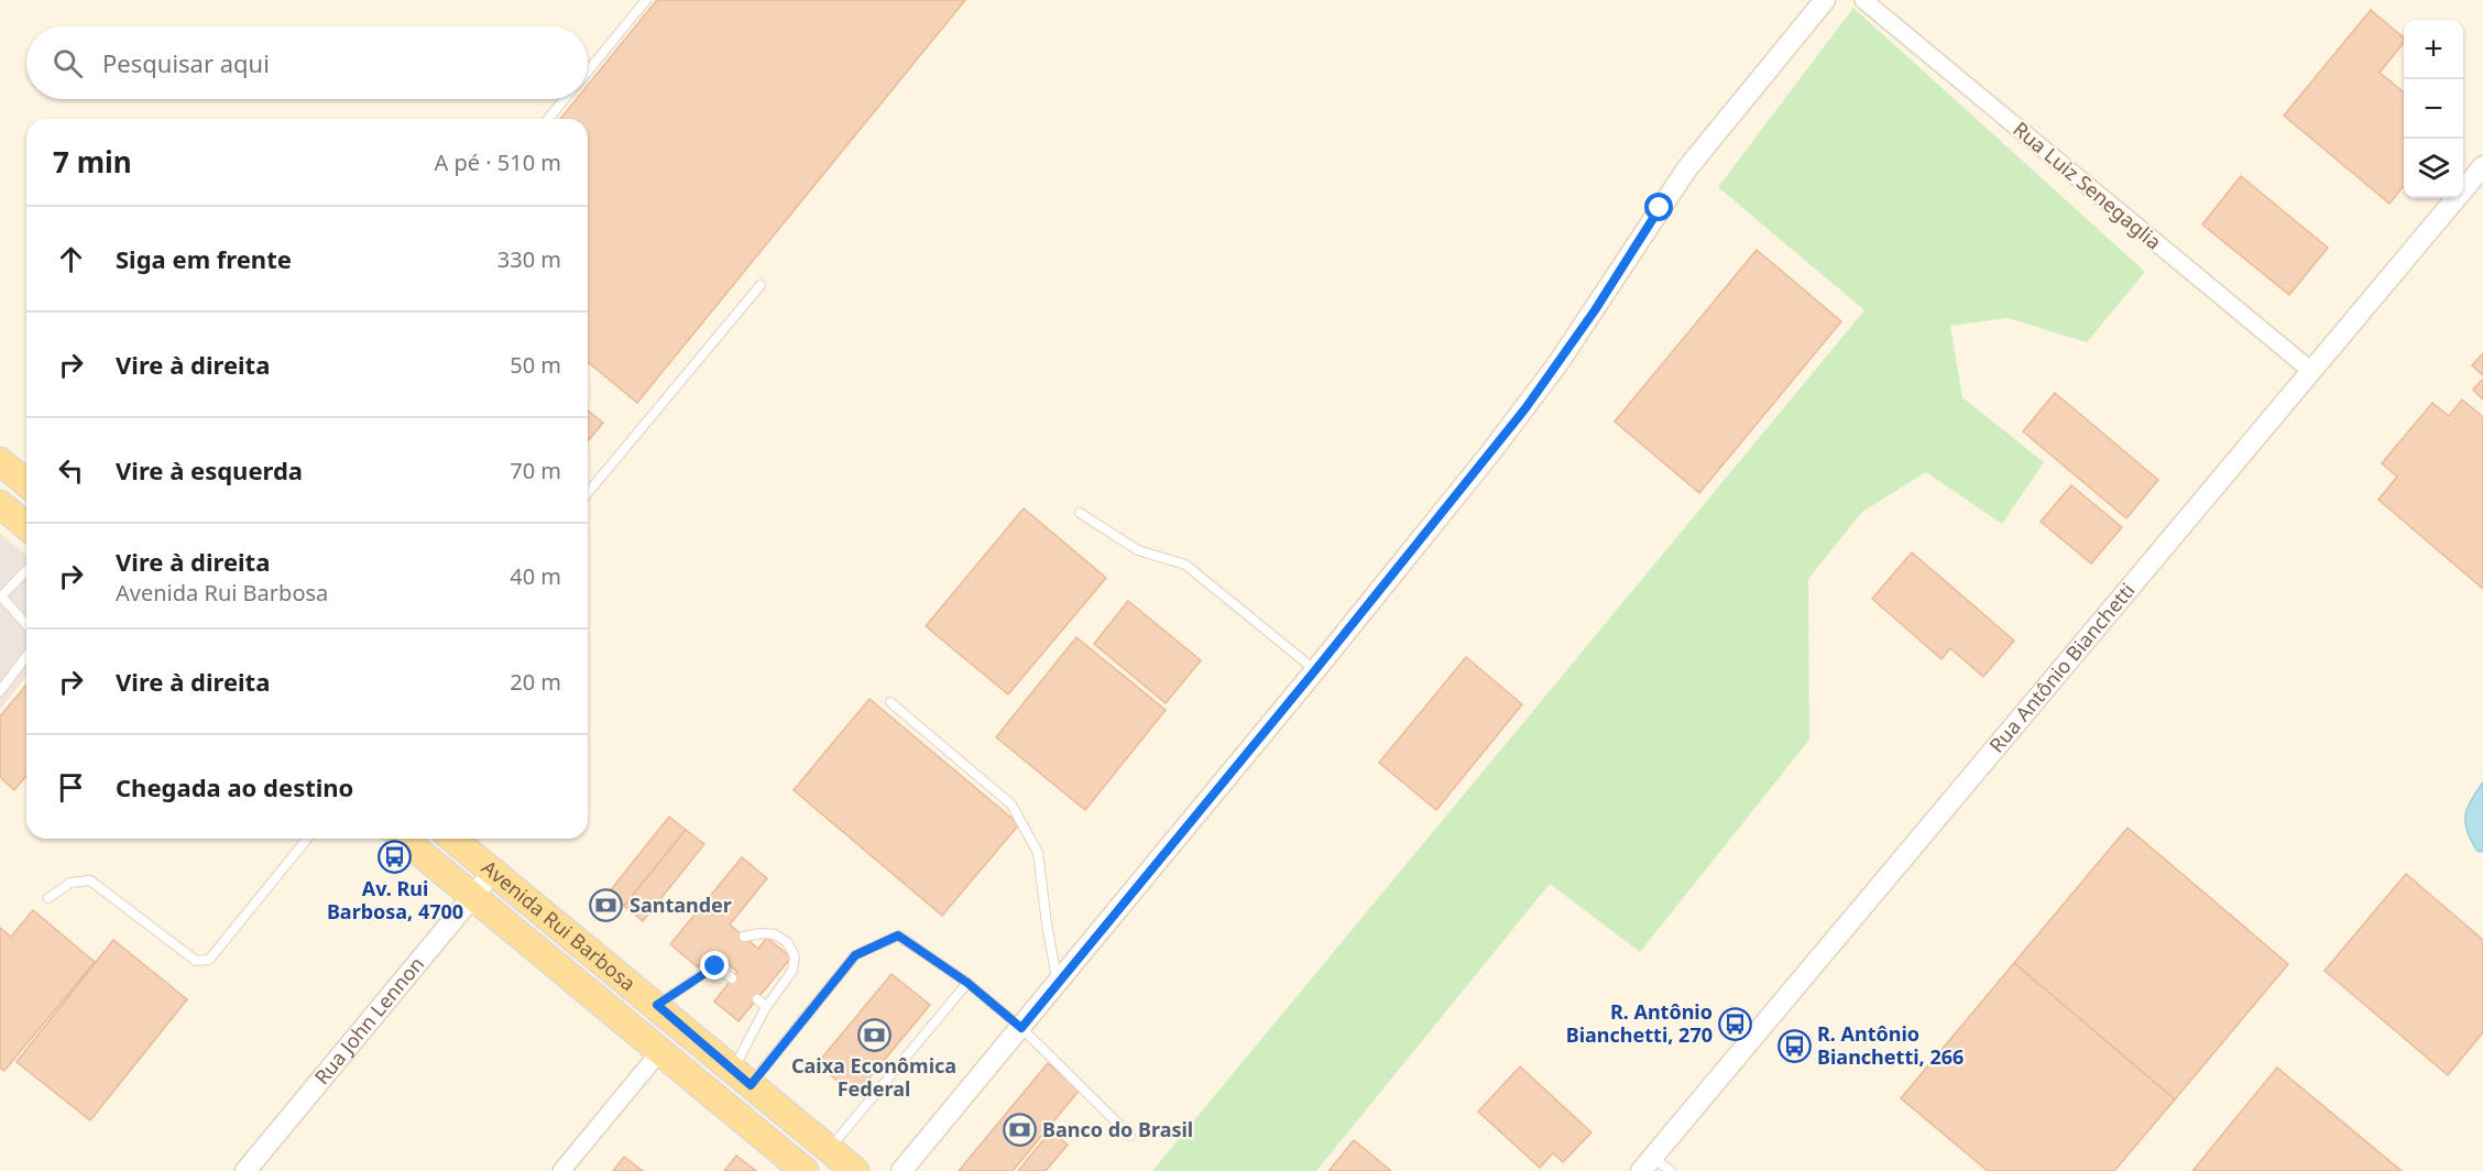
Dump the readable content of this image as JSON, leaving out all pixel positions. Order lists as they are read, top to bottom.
{
  "streets": {
    "main road": ["Avenida Rui Barbosa"],
    "street": ["Rua Luiz Senegaglia", "Rua Antônio Bianchetti", "Rua John Lennon"]
  },
  "crossings": [
    ["Rua Luiz Senegaglia", "Rua Antônio Bianchetti"],
    ["Avenida Rui Barbosa", "Rua John Lennon"]
  ],
  "places": {
    "bus stop": ["Av. Rui Barbosa, 4700", "R. Antônio Bianchetti, 270", "R. Antônio Bianchetti, 266"],
    "bank": ["Santander", "Caixa Econômica Federal", "Banco do Brasil"]
  },
  "page": {
    "map_buttons": ["+", "−"],
    "search": "Pesquisar aqui",
    "heading": ["7 min", "A pé · 510 m"],
    "list": [
      ["Siga em frente", "330 m"],
      ["Vire à direita", "50 m"],
      ["Vire à esquerda", "70 m"],
      ["Vire à direita", "Avenida Rui Barbosa", "40 m"],
      ["Vire à direita", "20 m"],
      "Chegada ao destino"
    ]
  }
}
